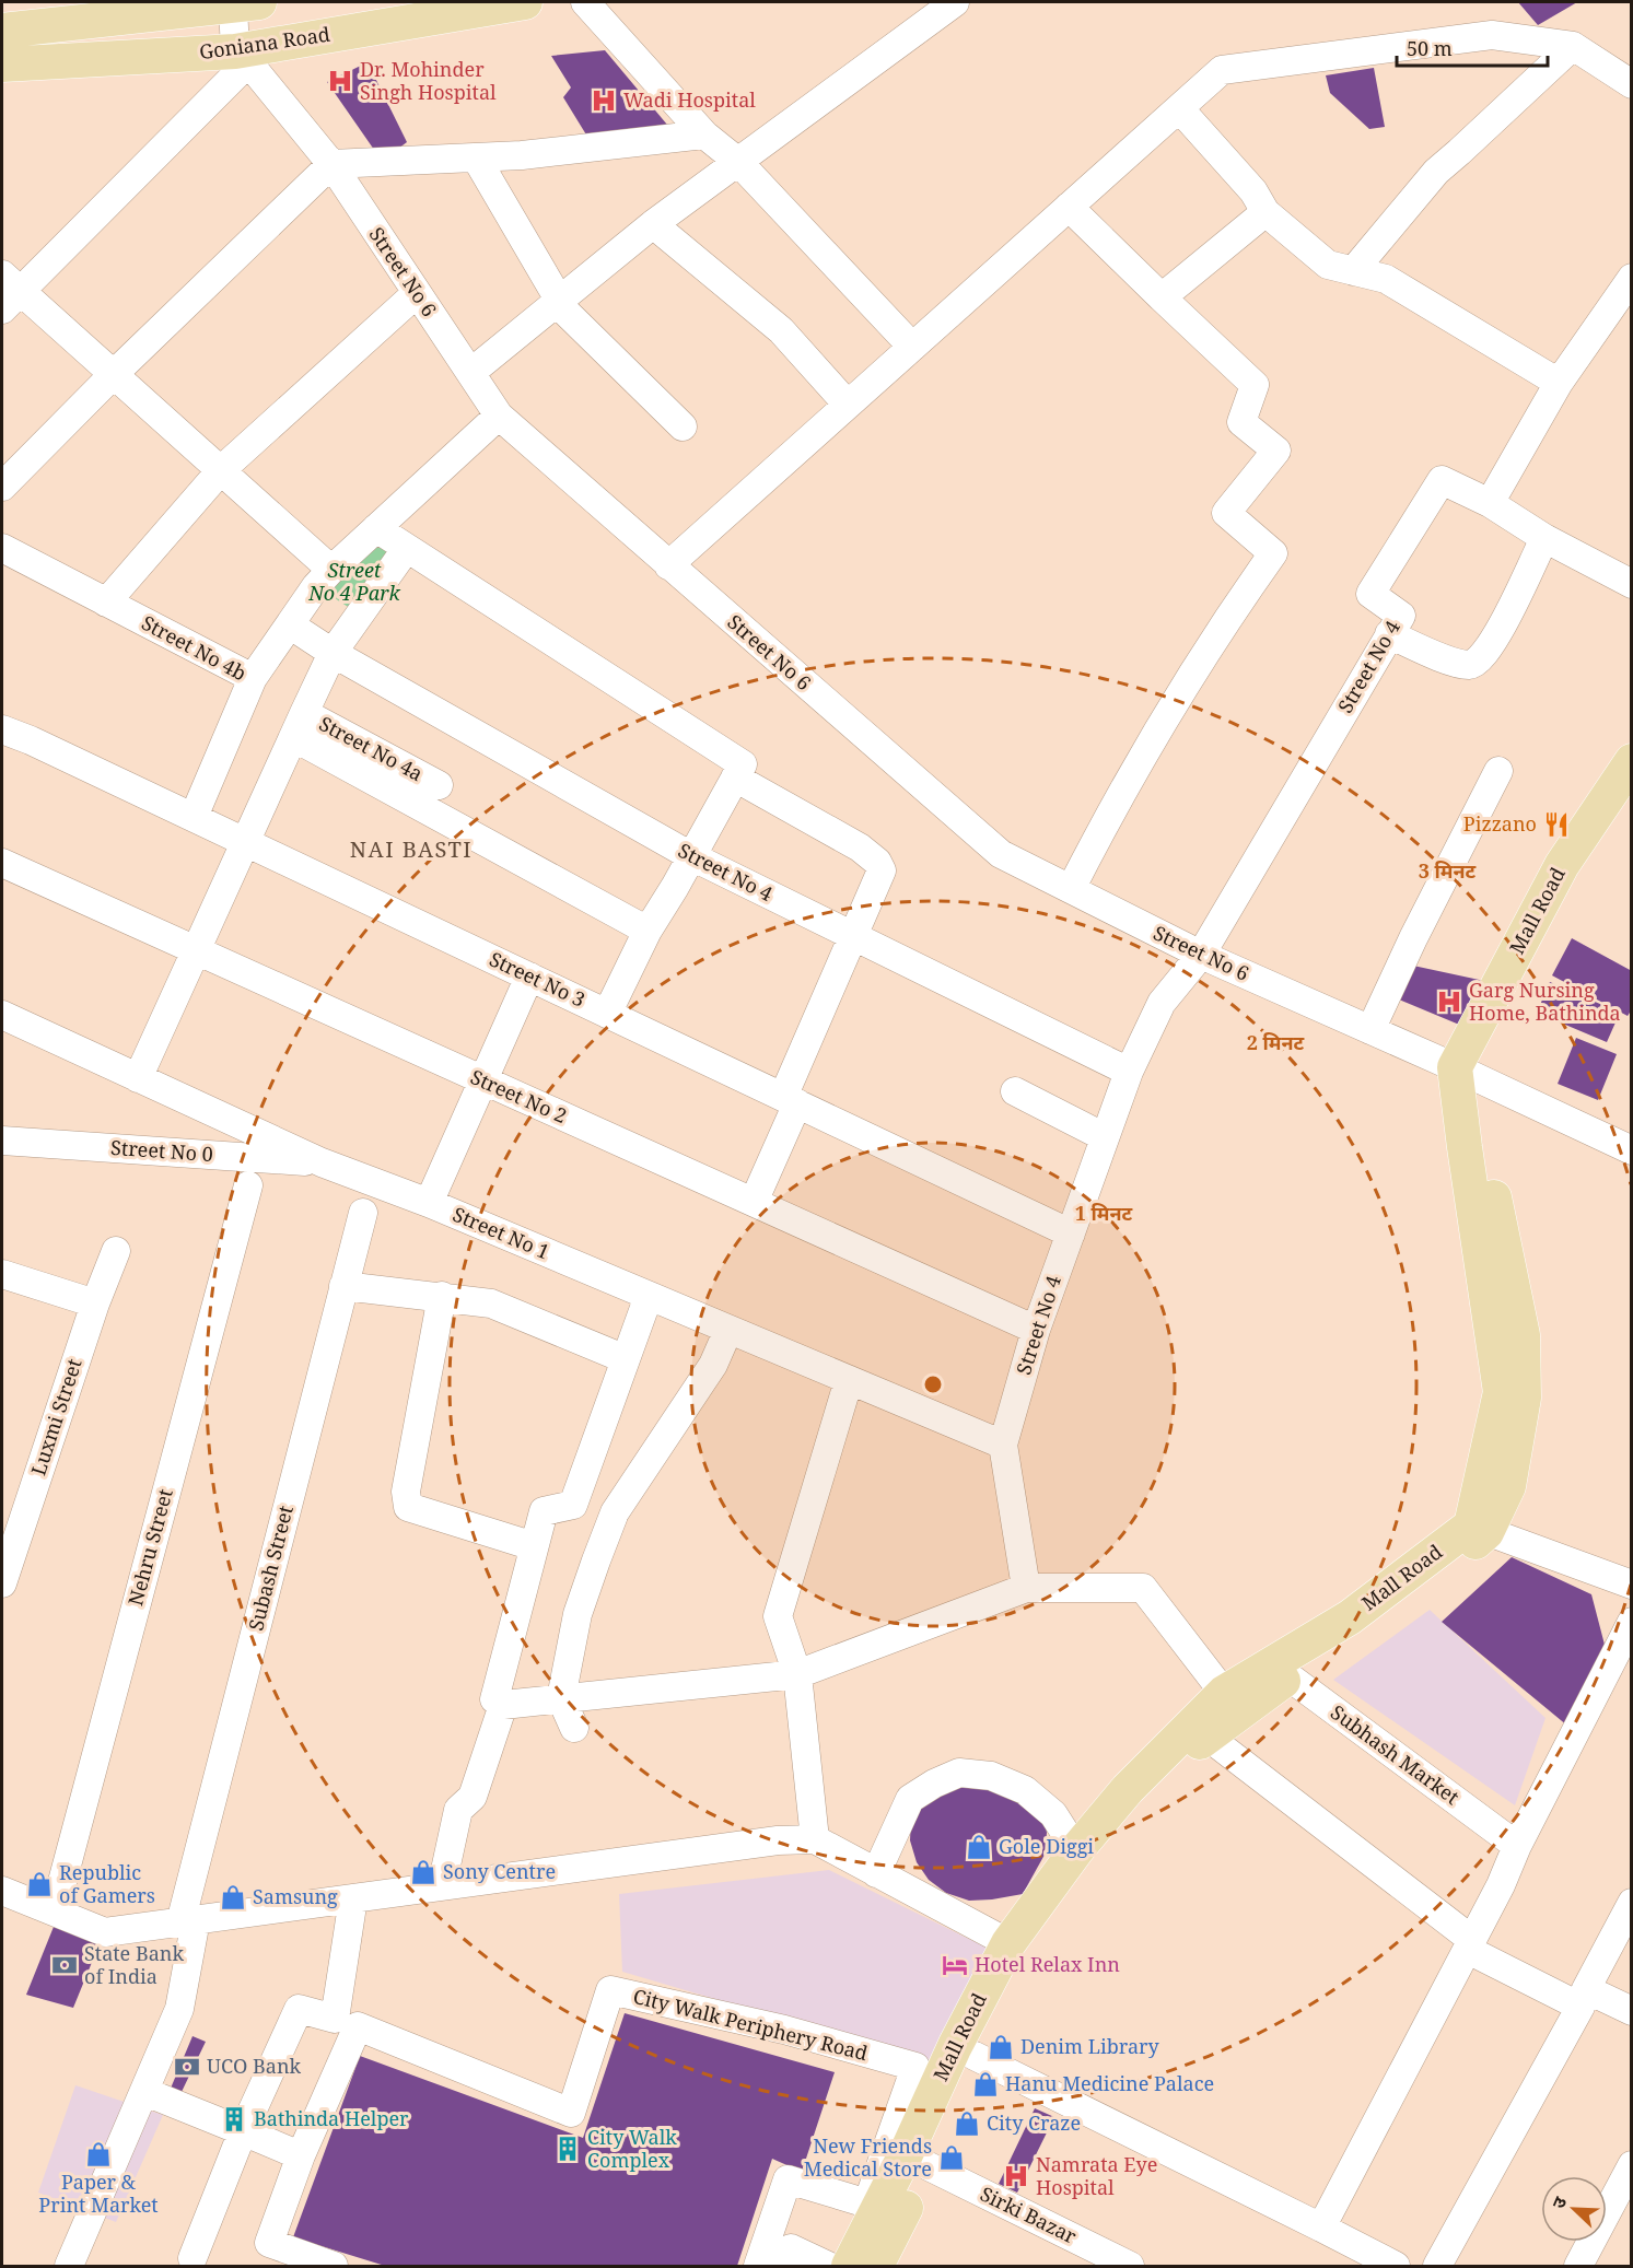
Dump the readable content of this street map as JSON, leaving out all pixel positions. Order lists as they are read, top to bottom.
{
  "streets": {
    "main road": ["Goniana Road", "Mall Road"],
    "street": [
      "Street No 6",
      "Street No 4b",
      "Street No 4",
      "Street No 4a",
      "Street No 3",
      "Street No 2",
      "Street No 0",
      "Street No 1",
      "Luxmi Street",
      "Nehru Street",
      "Subash Street",
      "Subhash Market",
      "City Walk Periphery Road",
      "Sirki Bazar"
    ]
  },
  "crossings": [
    ["Goniana Road", "Street No 6"],
    ["Street No 6", "Street No 4"],
    ["Street No 6", "Mall Road"],
    ["Street No 4b", "Street No 3"],
    ["Street No 4", "Street No 3"],
    ["Street No 4", "Street No 2"],
    ["Street No 4", "Street No 1"],
    ["Mall Road", "Subhash Market"],
    ["Mall Road", "City Walk Periphery Road"],
    ["Mall Road", "Sirki Bazar"],
    ["Street No 0", "Street No 1"],
    ["City Walk Periphery Road", "Sirki Bazar"]
  ],
  "districts": ["NAI BASTI"],
  "parks": ["Street No 4 Park"],
  "places": {
    "hospital": [
      "Dr. Mohinder Singh Hospital",
      "Wadi Hospital",
      "Garg Nursing Home, Bathinda",
      "Namrata Eye Hospital"
    ],
    "restaurant": ["Pizzano"],
    "shop": [
      "Gole Diggi",
      "Sony Centre",
      "Republic of Gamers",
      "Samsung",
      "Denim Library",
      "Hanu Medicine Palace",
      "City Craze",
      "Paper & Print Market",
      "New Friends Medical Store"
    ],
    "bank": ["State Bank of India", "UCO Bank"],
    "hotel": ["Hotel Relax Inn"],
    "building": ["Bathinda Helper", "City Walk Complex"]
  },
  "scale_bar": "50 m",
  "north": "top left",
  "rings": ["3 मिनट", "2 मिनट", "1 मिनट"]
}
